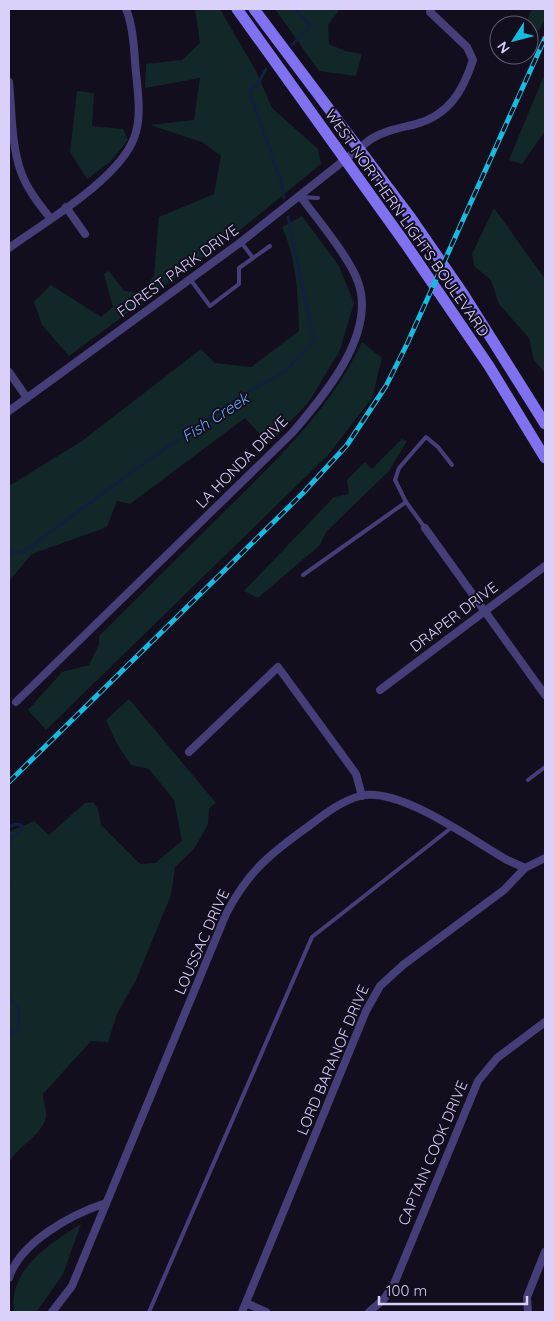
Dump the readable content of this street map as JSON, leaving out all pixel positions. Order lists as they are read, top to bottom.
{
  "streets": {
    "main road": ["WEST NORTHERN LIGHTS BOULEVARD"],
    "street": [
      "FOREST PARK DRIVE",
      "LA HONDA DRIVE",
      "DRAPER DRIVE",
      "LOUSSAC DRIVE",
      "LORD BARANOF DRIVE",
      "CAPTAIN COOK DRIVE"
    ]
  },
  "crossings": [
    ["WEST NORTHERN LIGHTS BOULEVARD", "FOREST PARK DRIVE"],
    ["FOREST PARK DRIVE", "LA HONDA DRIVE"],
    ["LOUSSAC DRIVE", "LORD BARANOF DRIVE"]
  ],
  "water": ["Fish Creek"],
  "scale_bar": "100 m",
  "north": "bottom left"
}
